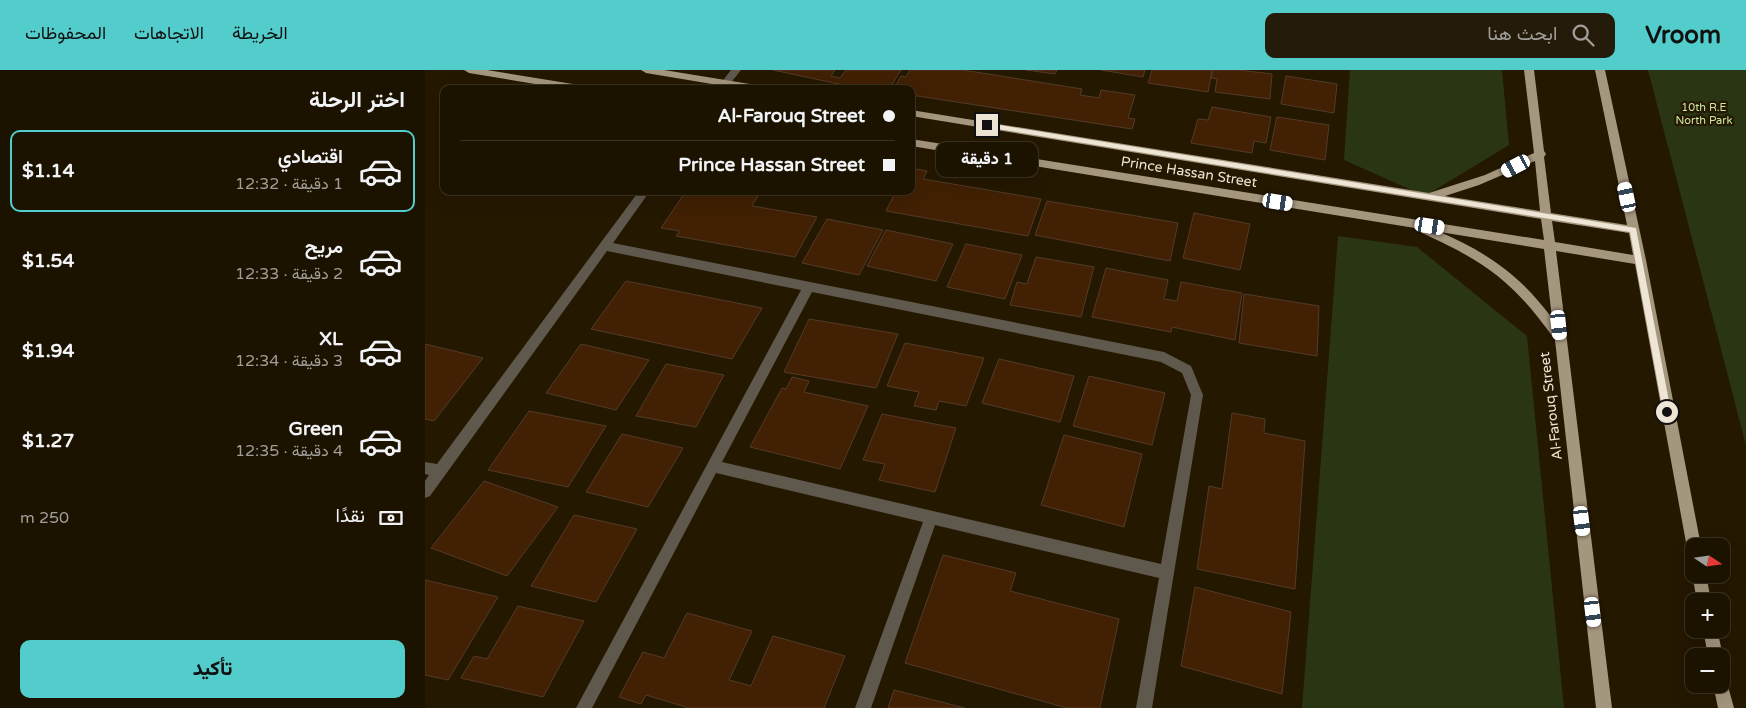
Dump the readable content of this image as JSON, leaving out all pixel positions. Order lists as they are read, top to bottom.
{
  "streets": {
    "main road": ["Prince Hassan Street", "Al-Farouq Street"]
  },
  "crossings": [
    ["Prince Hassan Street", "Al-Farouq Street"]
  ],
  "parks": ["10th R.E North Park"],
  "north": "right",
  "page": {
    "header": "Vroom",
    "search": "ابحث هنا",
    "nav": ["الخريطة", "الاتجاهات", "المحفوظات"],
    "heading": "اختر الرحلة",
    "banner": ["Al-Farouq Street", "Prince Hassan Street"],
    "list": [
      {
        "name": "اقتصادي",
        "note": "1 دقيقة · 12:32",
        "value": "$1.14"
      },
      {
        "name": "مريح",
        "note": "2 دقيقة · 12:33",
        "value": "$1.54"
      },
      {
        "name": "XL",
        "note": "3 دقيقة · 12:34",
        "value": "$1.94"
      },
      {
        "name": "Green",
        "note": "4 دقيقة · 12:35",
        "value": "$1.27"
      }
    ],
    "bubble": "1 دقيقة",
    "pay": ["نقدًا", "250 m"],
    "map_buttons": ["+", "−"],
    "buttons": "تأكيد"
  }
}
